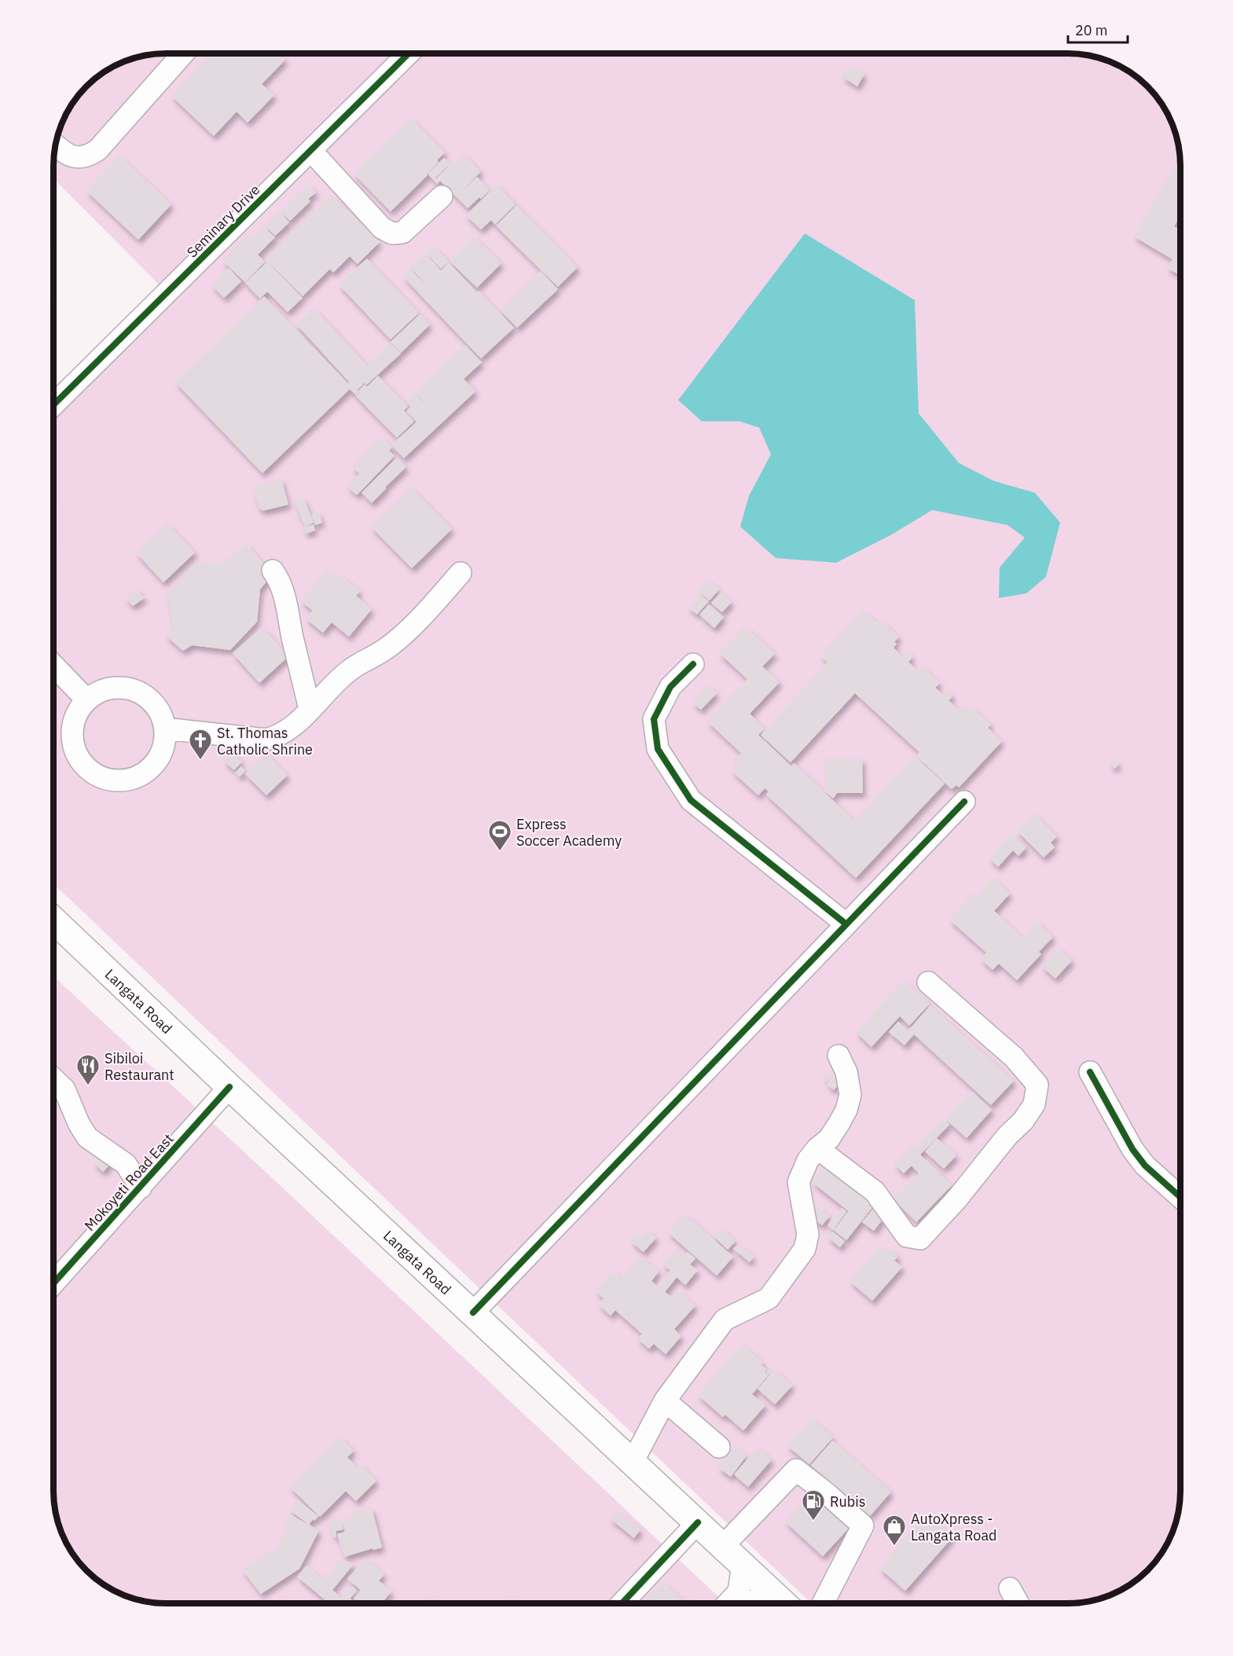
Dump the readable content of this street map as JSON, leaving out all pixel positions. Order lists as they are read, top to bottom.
{
  "streets": {
    "main road": ["Langata Road"],
    "street": ["Seminary Drive", "Mokoyeti Road East"]
  },
  "crossings": [
    ["Langata Road", "Mokoyeti Road East"]
  ],
  "places": {
    "church": ["St. Thomas Catholic Shrine"],
    "sports": ["Express Soccer Academy"],
    "restaurant": ["Sibiloi Restaurant"],
    "fuel station": ["Rubis"],
    "shop": ["AutoXpress - Langata Road"]
  },
  "scale_bar": "20 m"
}
